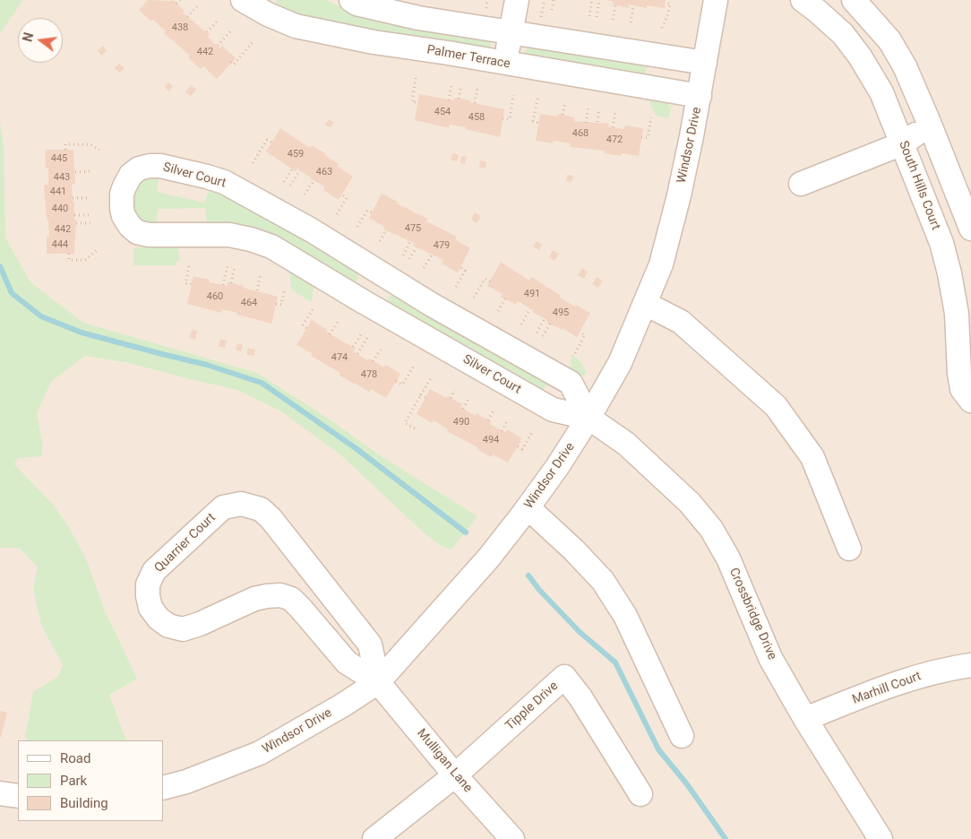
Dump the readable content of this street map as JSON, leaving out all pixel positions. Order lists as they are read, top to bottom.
{
  "streets": {
    "street": [
      "Palmer Terrace",
      "Windsor Drive",
      "Silver Court",
      "South Hills Court",
      "Quarrier Court",
      "Crossbridge Drive",
      "Marhill Court",
      "Tipple Drive",
      "Mulligan Lane"
    ]
  },
  "crossings": [
    ["Palmer Terrace", "Windsor Drive"],
    ["Windsor Drive", "Silver Court"],
    ["Windsor Drive", "Quarrier Court"],
    ["Windsor Drive", "Crossbridge Drive"],
    ["Windsor Drive", "Mulligan Lane"],
    ["Silver Court", "Crossbridge Drive"],
    ["Quarrier Court", "Mulligan Lane"],
    ["Crossbridge Drive", "Marhill Court"],
    ["Tipple Drive", "Mulligan Lane"]
  ],
  "house_numbers": [
    "438",
    "442",
    "454",
    "458",
    "468",
    "472",
    "459",
    "445",
    "463",
    "443",
    "441",
    "440",
    "475",
    "442",
    "444",
    "479",
    "491",
    "460",
    "464",
    "495",
    "474",
    "478",
    "490",
    "494"
  ],
  "legend": ["Road", "Park", "Building"],
  "north": "left"
}
